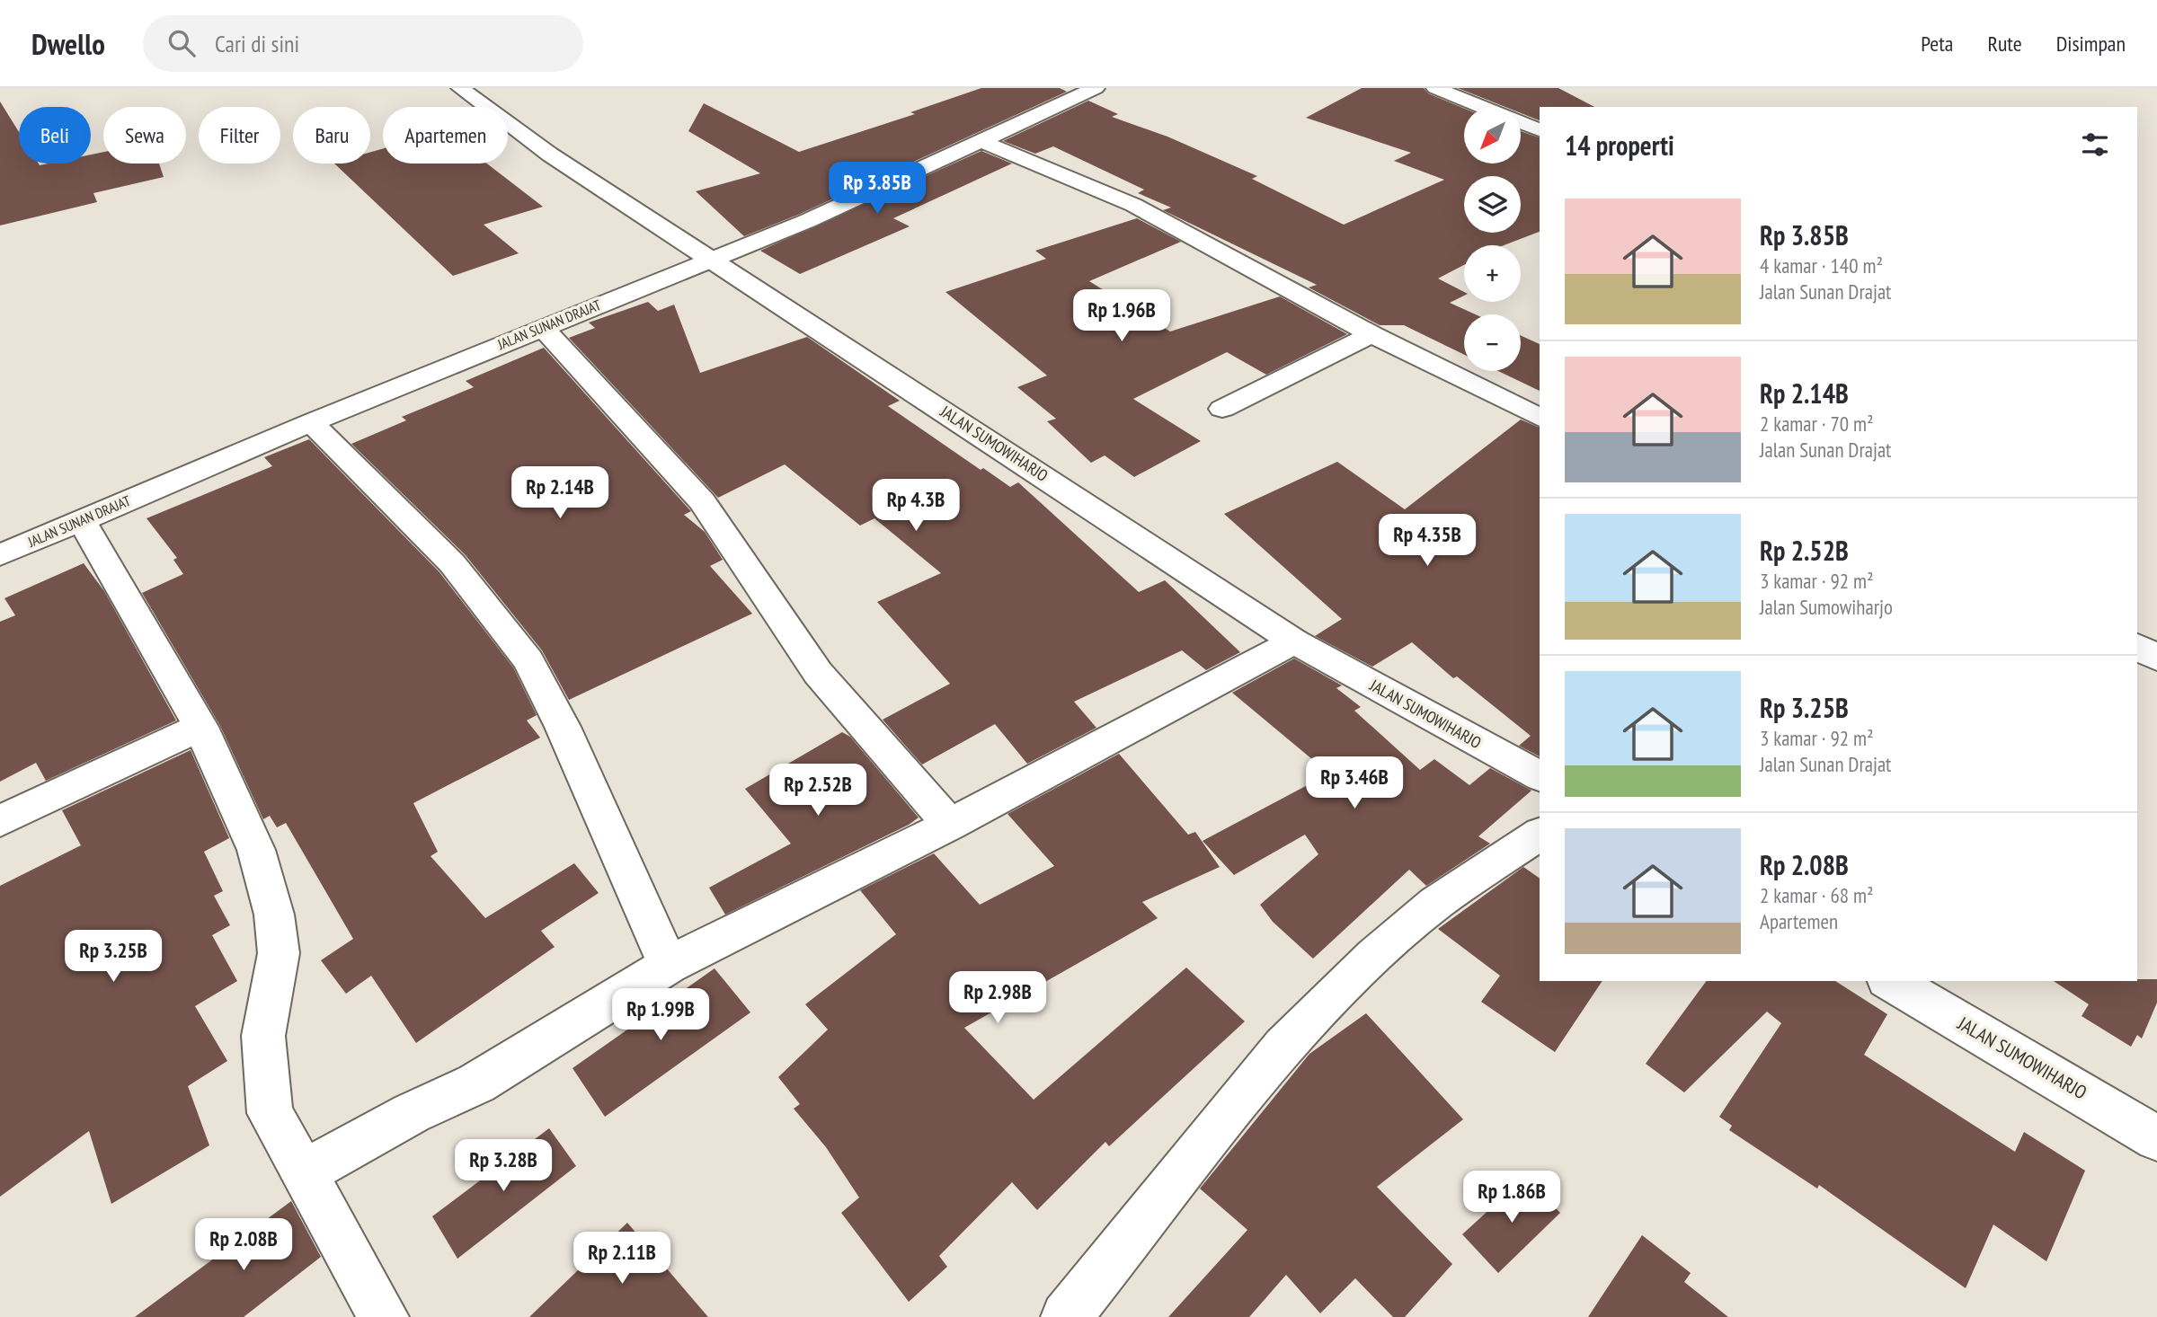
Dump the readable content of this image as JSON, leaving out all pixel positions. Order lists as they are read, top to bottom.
{
  "streets": {
    "street": ["JALAN SUNAN DRAJAT", "JALAN SUMOWIHARJO"]
  },
  "crossings": [
    ["JALAN SUNAN DRAJAT", "JALAN SUMOWIHARJO"]
  ],
  "north": "bottom left",
  "page": {
    "header": "Dwello",
    "search": "Cari di sini",
    "nav": ["Peta", "Rute", "Disimpan"],
    "map_buttons": ["+", "−"],
    "chip": [
      "Beli",
      "Sewa",
      "Filter",
      "Baru",
      "Apartemen"
    ],
    "heading": "14 properti",
    "price": [
      "Rp 3.85B",
      "Rp 1.96B",
      "Rp 2.14B",
      "Rp 4.3B",
      "Rp 4.35B",
      "Rp 3.46B",
      "Rp 2.52B",
      "Rp 3.25B",
      "Rp 2.98B",
      "Rp 1.99B",
      "Rp 3.28B",
      "Rp 1.86B",
      "Rp 2.08B",
      "Rp 2.11B"
    ],
    "list": [
      {
        "name": "Rp 3.85B",
        "note": "4 kamar · 140 m² · Jalan Sunan Drajat"
      },
      {
        "name": "Rp 2.14B",
        "note": "2 kamar · 70 m² · Jalan Sunan Drajat"
      },
      {
        "name": "Rp 2.52B",
        "note": "3 kamar · 92 m² · Jalan Sumowiharjo"
      },
      {
        "name": "Rp 3.25B",
        "note": "3 kamar · 92 m² · Jalan Sunan Drajat"
      },
      {
        "name": "Rp 2.08B",
        "note": "2 kamar · 68 m² · Apartemen"
      }
    ]
  }
}
